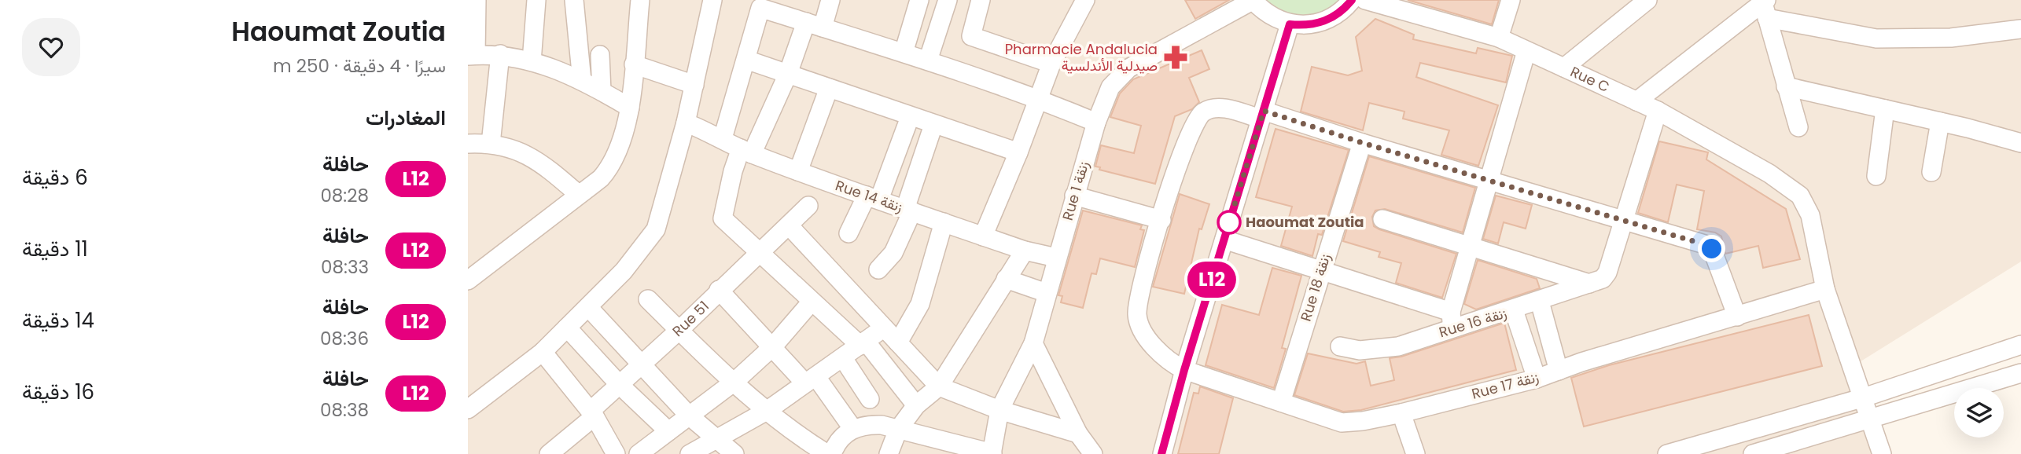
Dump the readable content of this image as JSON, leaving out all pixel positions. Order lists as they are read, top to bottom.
{
  "streets": {
    "street": [
      "Rue C",
      "Rue 1 زنقة",
      "Rue 14 زنقة",
      "Rue 18 زنقة",
      "Rue 51",
      "Rue 16 زنقة",
      "Rue 17 زنقة"
    ]
  },
  "crossings": [
    ["Rue C", "Rue 17 زنقة"],
    ["Rue 1 زنقة", "Rue 14 زنقة"],
    ["Rue 18 زنقة", "Rue 17 زنقة"]
  ],
  "places": {
    "pharmacy": ["Pharmacie Andalucia صيدلية الأندلسية"],
    "other": ["Haoumat Zoutia"]
  },
  "lines": ["bus line L12"],
  "page": {
    "on_map": "L12",
    "heading": [
      ["Haoumat Zoutia", "سيرًا · 4 دقيقة · 250 m"],
      "المغادرات"
    ],
    "list": [
      {
        "mark": "L12",
        "name": "حافلة",
        "note": "08:28",
        "value": "6 دقيقة"
      },
      {
        "mark": "L12",
        "name": "حافلة",
        "note": "08:33",
        "value": "11 دقيقة"
      },
      {
        "mark": "L12",
        "name": "حافلة",
        "note": "08:36",
        "value": "14 دقيقة"
      },
      {
        "mark": "L12",
        "name": "حافلة",
        "note": "08:38",
        "value": "16 دقيقة"
      }
    ]
  }
}
